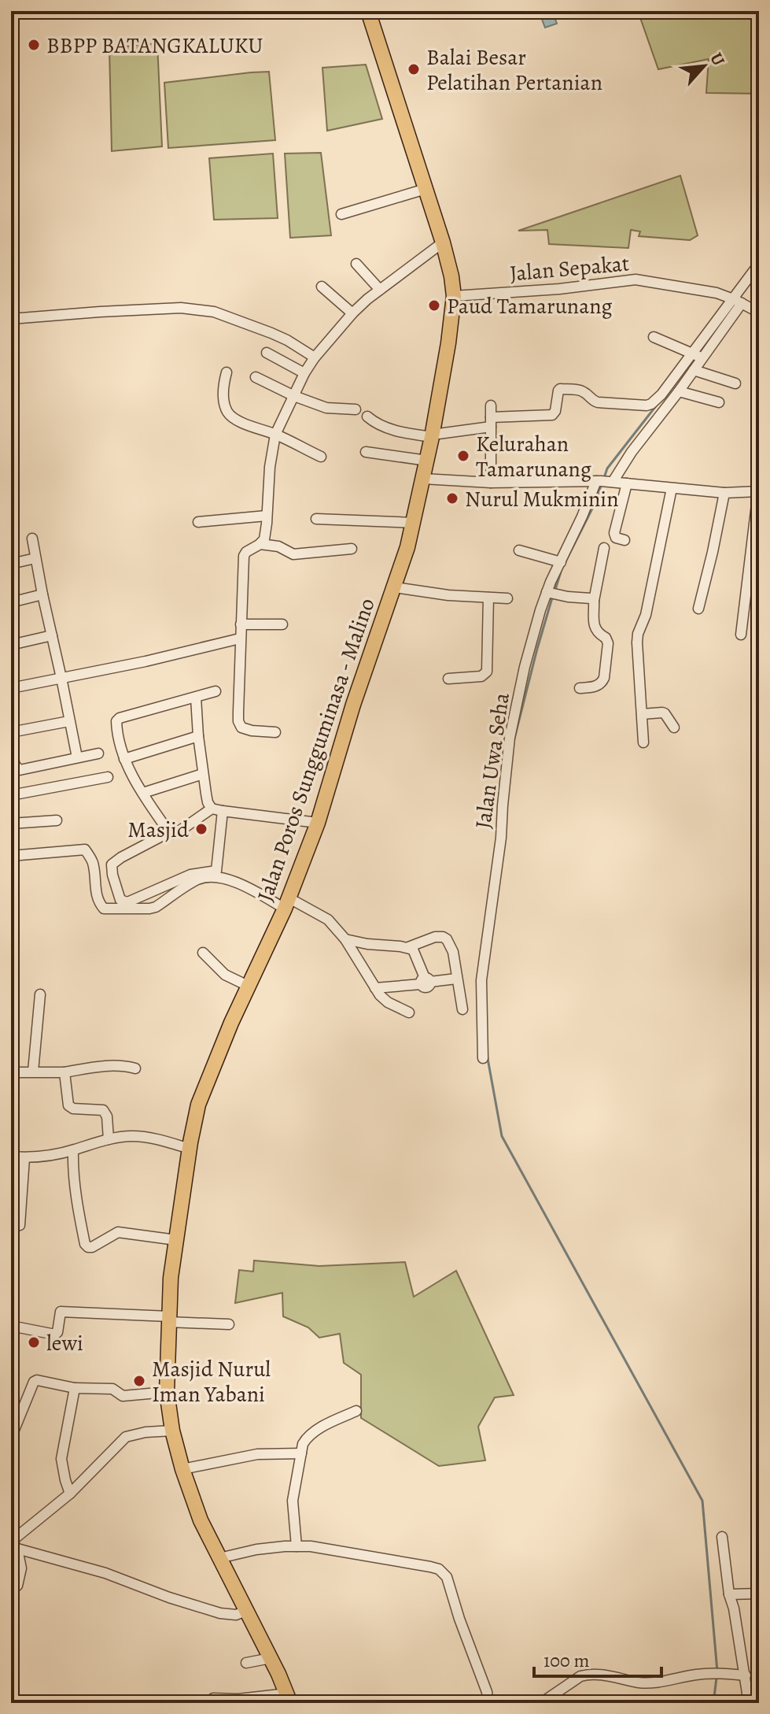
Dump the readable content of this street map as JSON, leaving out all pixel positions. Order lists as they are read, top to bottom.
{
  "streets": {
    "main road": ["Jalan Poros Sungguminasa - Malino"],
    "street": ["Jalan Sepakat", "Jalan Uwa Seha"]
  },
  "crossings": [
    ["Jalan Sepakat", "Jalan Poros Sungguminasa - Malino"]
  ],
  "places": [
    "BBPP BATANGKALUKU",
    "Balai Besar Pelatihan Pertanian",
    "Paud Tamarunang",
    "Kelurahan Tamarunang",
    "Nurul Mukminin",
    "Masjid",
    "lewi",
    "Masjid Nurul Iman Yabani"
  ],
  "scale_bar": "100 m",
  "north": "top right"
}
